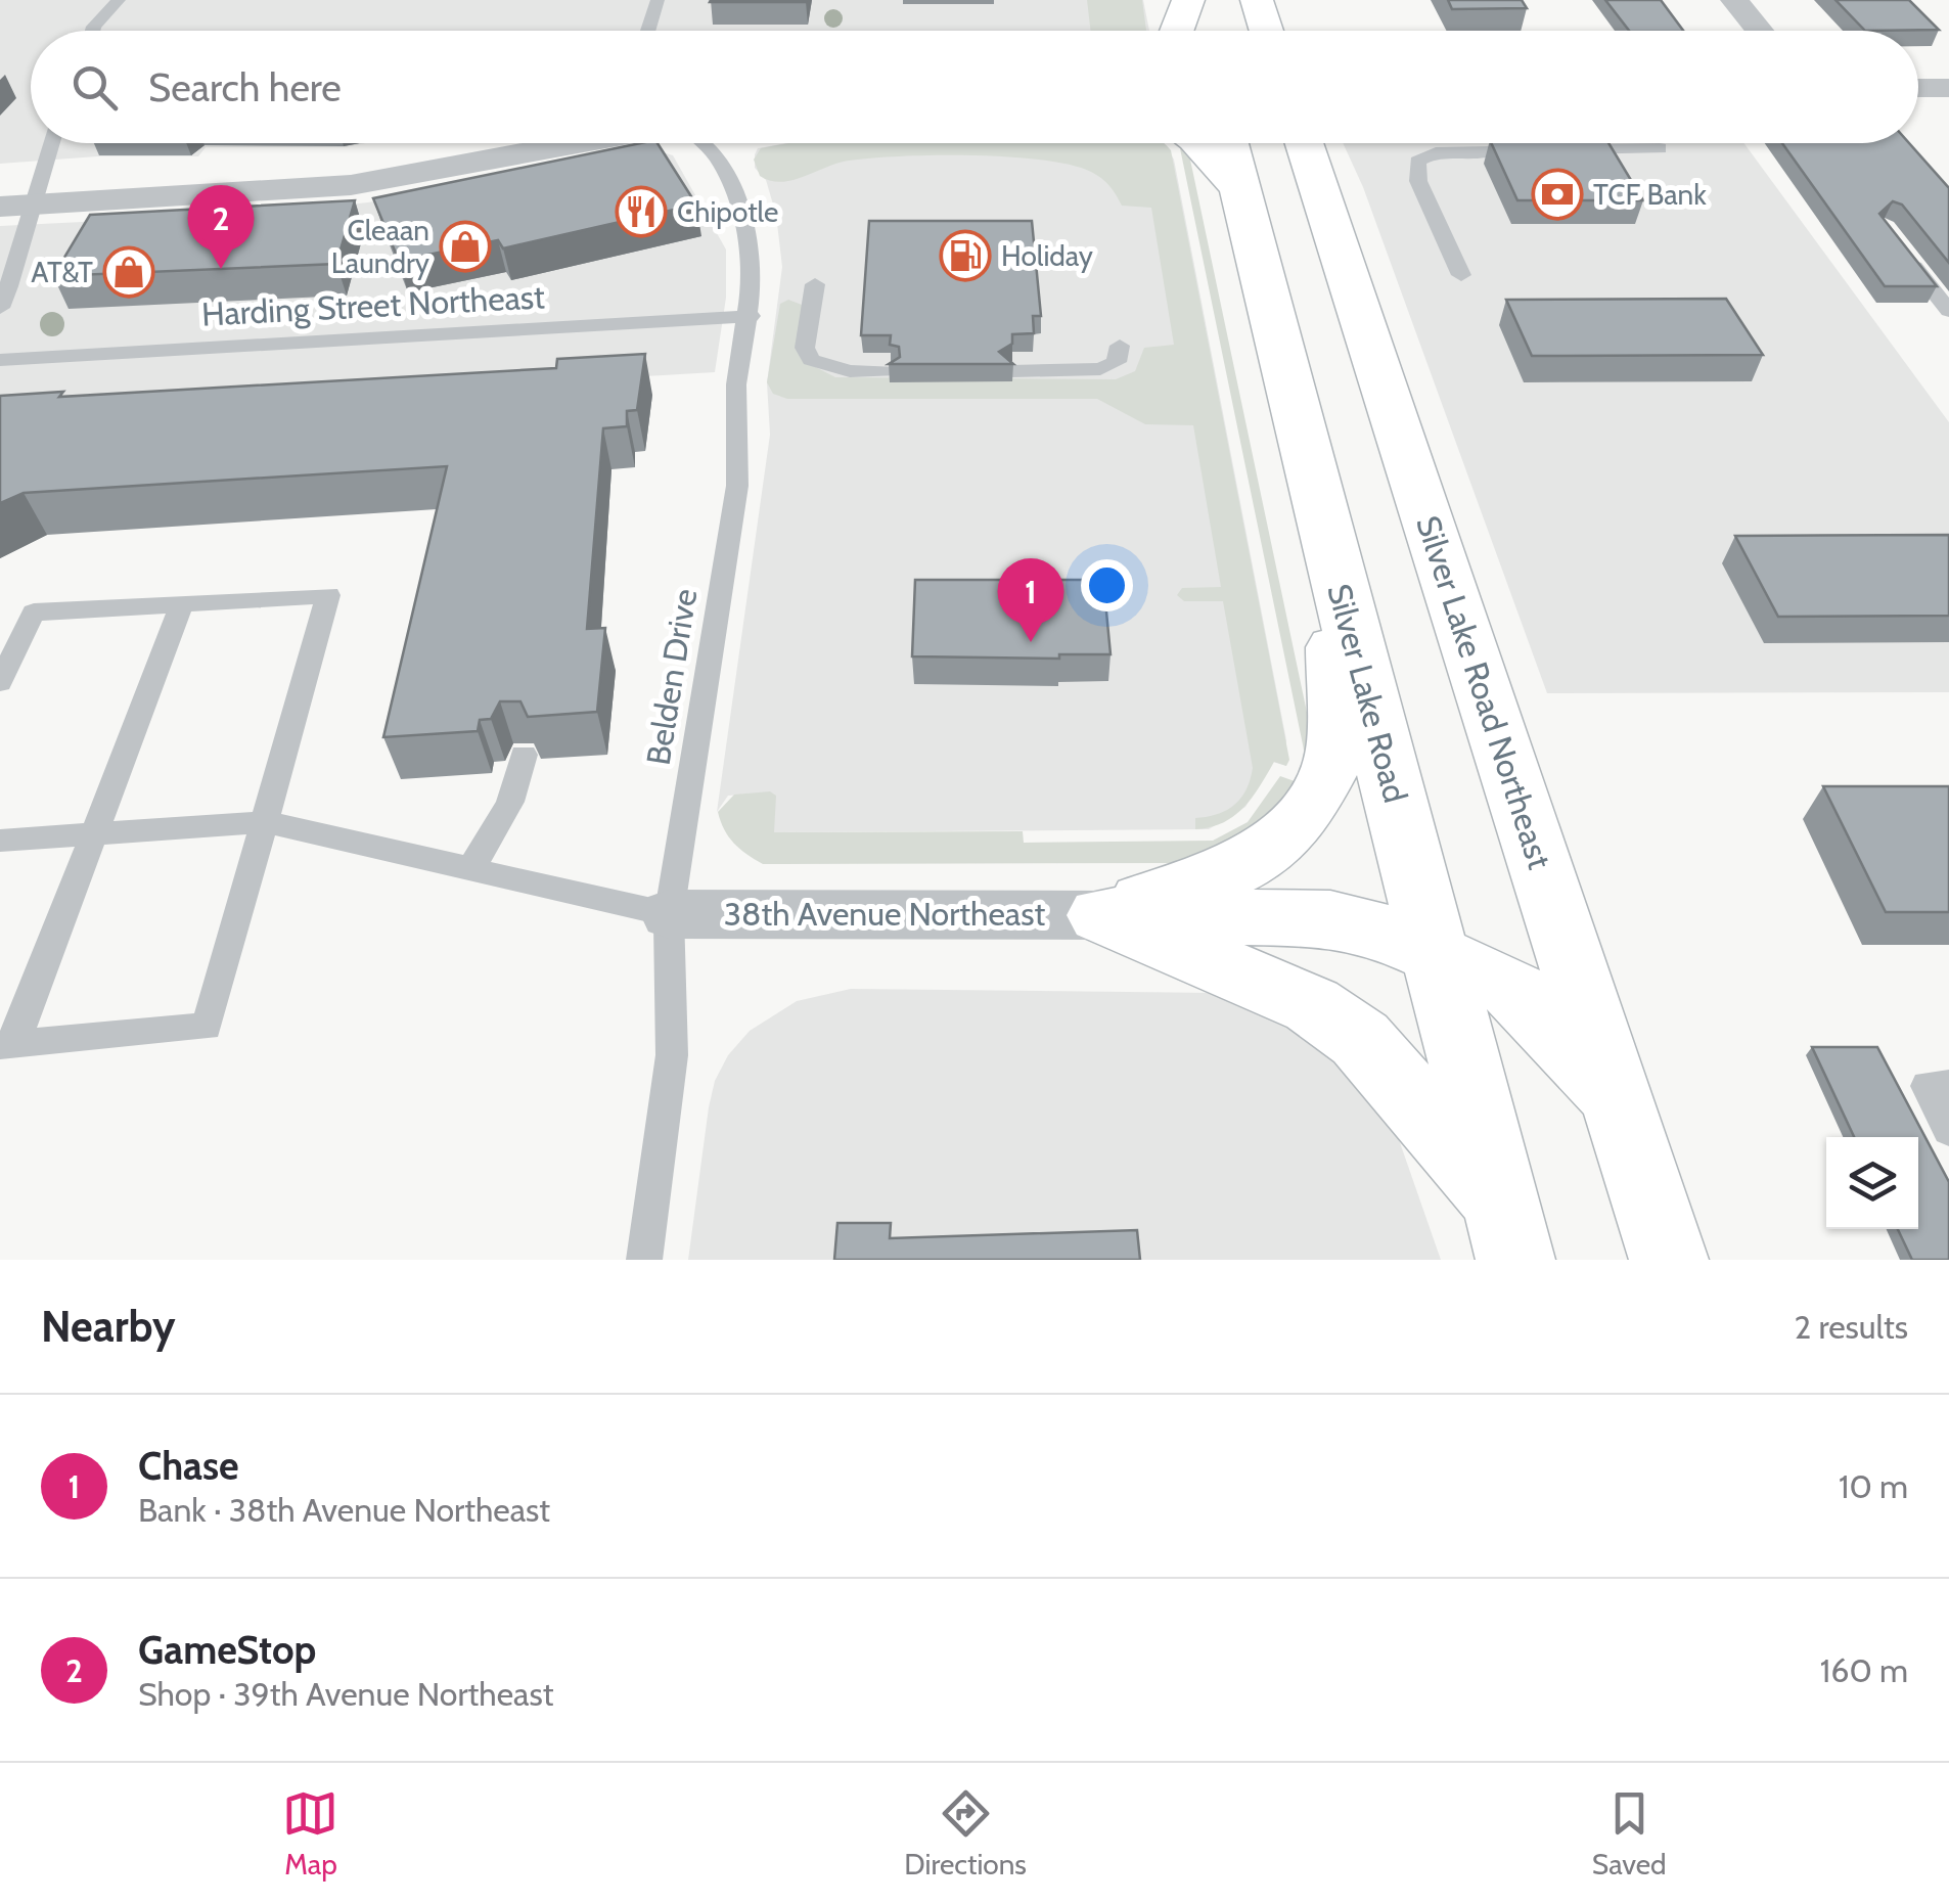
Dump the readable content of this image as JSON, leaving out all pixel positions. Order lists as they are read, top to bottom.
{
  "streets": {
    "main road": ["Silver Lake Road Northeast", "Silver Lake Road"],
    "street": ["38th Avenue Northeast"],
    "lane": ["Harding Street Northeast", "Belden Drive"]
  },
  "crossings": [
    ["Harding Street Northeast", "Belden Drive"],
    ["Belden Drive", "38th Avenue Northeast"]
  ],
  "places": {
    "bank": ["TCF Bank"],
    "restaurant": ["Chipotle"],
    "shop": ["Cleaan Laundry", "AT&T"],
    "fuel station": ["Holiday"]
  },
  "page": {
    "search": "Search here",
    "pins": ["2", "1"],
    "heading": ["Nearby", "2 results"],
    "list": [
      {
        "mark": "1",
        "name": "Chase",
        "note": "Bank · 38th Avenue Northeast",
        "value": "10 m"
      },
      {
        "mark": "2",
        "name": "GameStop",
        "note": "Shop · 39th Avenue Northeast",
        "value": "160 m"
      }
    ],
    "nav": ["Map", "Directions", "Saved"]
  }
}
